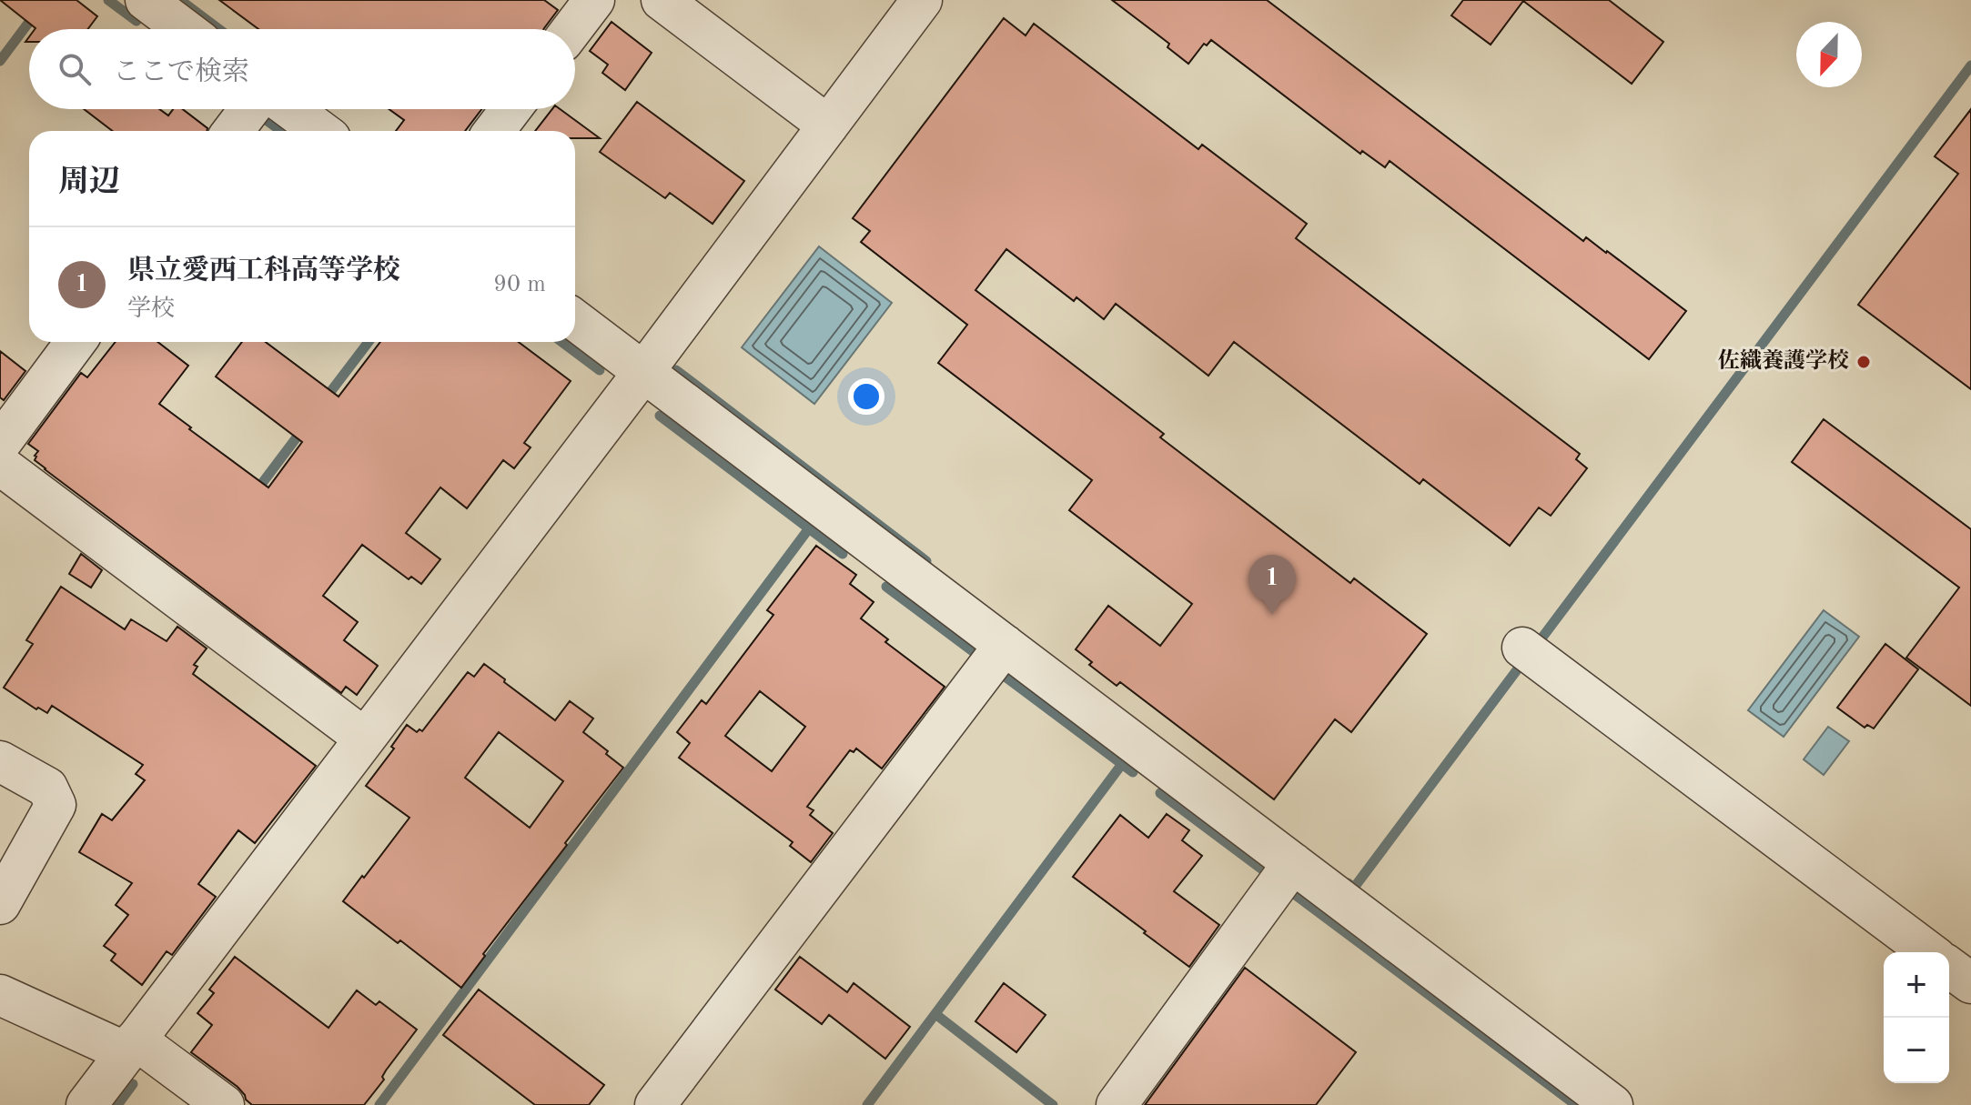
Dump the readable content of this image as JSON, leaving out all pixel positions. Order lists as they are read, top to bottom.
{
  "places": ["佐織養護学校"],
  "north": "bottom",
  "page": {
    "search": "ここで検索",
    "heading": "周辺",
    "list": [
      {
        "mark": "1",
        "name": "県立愛西工科高等学校",
        "note": "学校",
        "value": "90 m"
      }
    ],
    "pins": "1",
    "map_buttons": ["+", "−"]
  }
}
